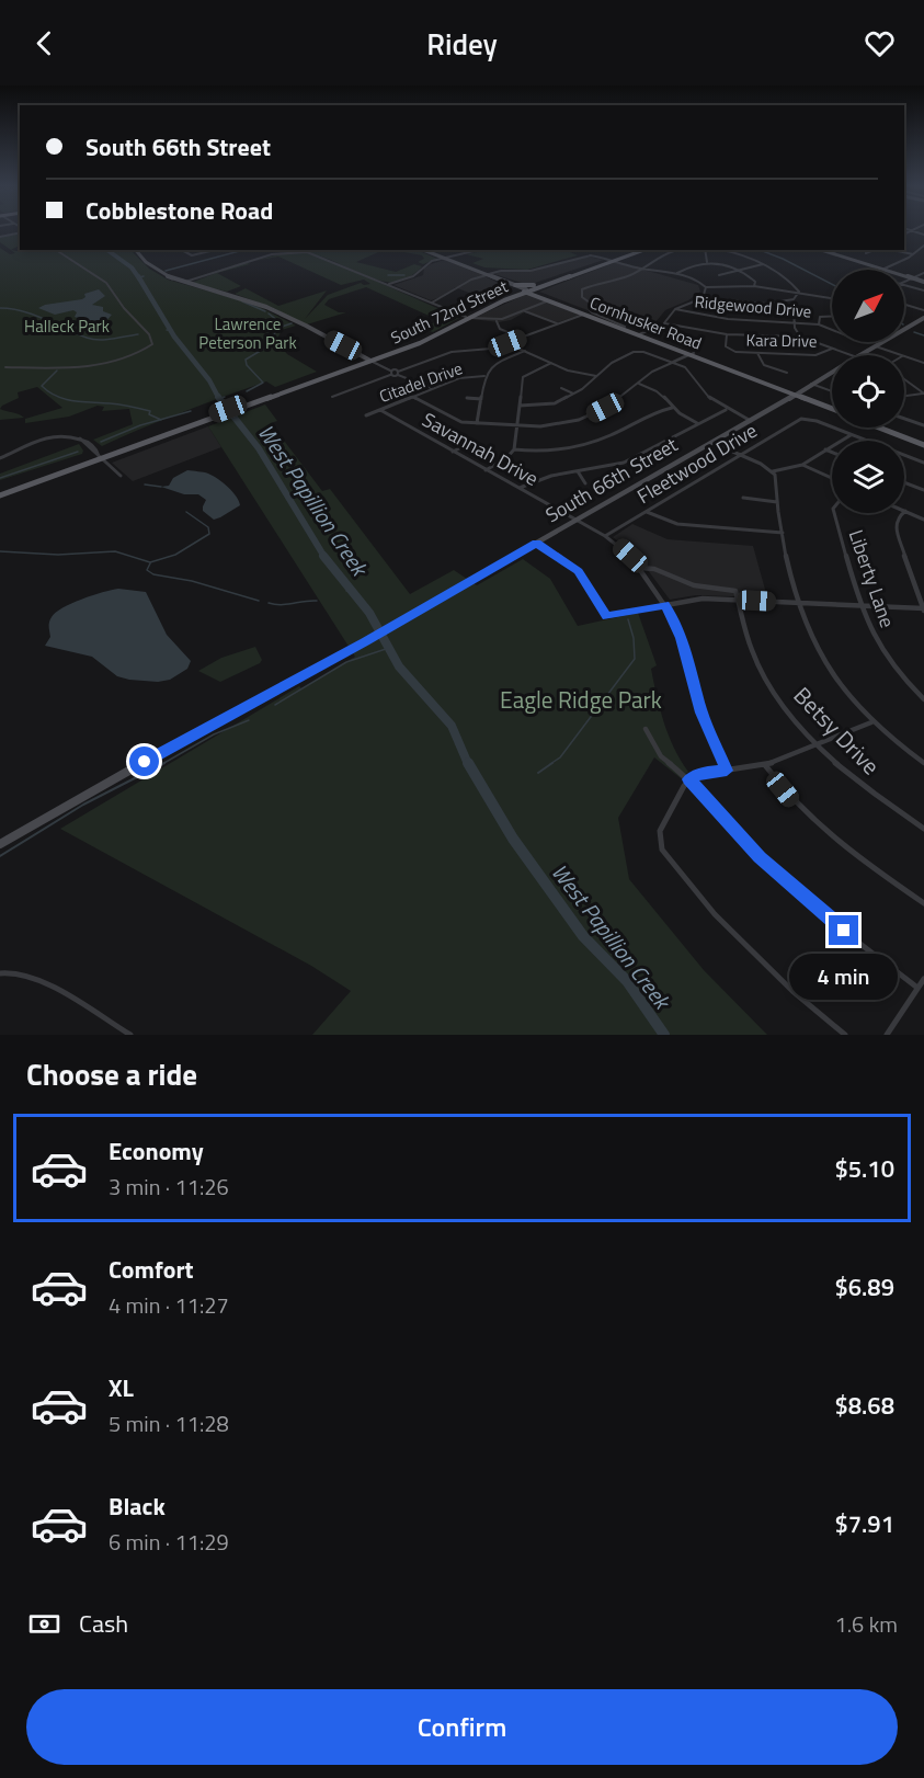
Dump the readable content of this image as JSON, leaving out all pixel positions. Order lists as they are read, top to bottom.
{
  "streets": {
    "main road": ["South 72nd Street", "Cornhusker Road"],
    "street": [
      "Ridgewood Drive",
      "Kara Drive",
      "Citadel Drive",
      "Savannah Drive",
      "Fleetwood Drive",
      "South 66th Street",
      "Liberty Lane",
      "Betsy Drive"
    ]
  },
  "crossings": [
    ["South 72nd Street", "Cornhusker Road"],
    ["Cornhusker Road", "South 66th Street"],
    ["Citadel Drive", "Savannah Drive"],
    ["Savannah Drive", "Fleetwood Drive"],
    ["Savannah Drive", "South 66th Street"],
    ["Savannah Drive", "Betsy Drive"]
  ],
  "water": ["West Papillion Creek"],
  "parks": ["Lawrence Peterson Park", "Halleck Park", "Eagle Ridge Park"],
  "north": "top right",
  "page": {
    "header": "Ridey",
    "banner": ["South 66th Street", "Cobblestone Road"],
    "bubble": "4 min",
    "heading": "Choose a ride",
    "list": [
      {
        "name": "Economy",
        "note": "3 min · 11:26",
        "value": "$5.10"
      },
      {
        "name": "Comfort",
        "note": "4 min · 11:27",
        "value": "$6.89"
      },
      {
        "name": "XL",
        "note": "5 min · 11:28",
        "value": "$8.68"
      },
      {
        "name": "Black",
        "note": "6 min · 11:29",
        "value": "$7.91"
      }
    ],
    "pay": ["Cash", "1.6 km"],
    "buttons": "Confirm"
  }
}
